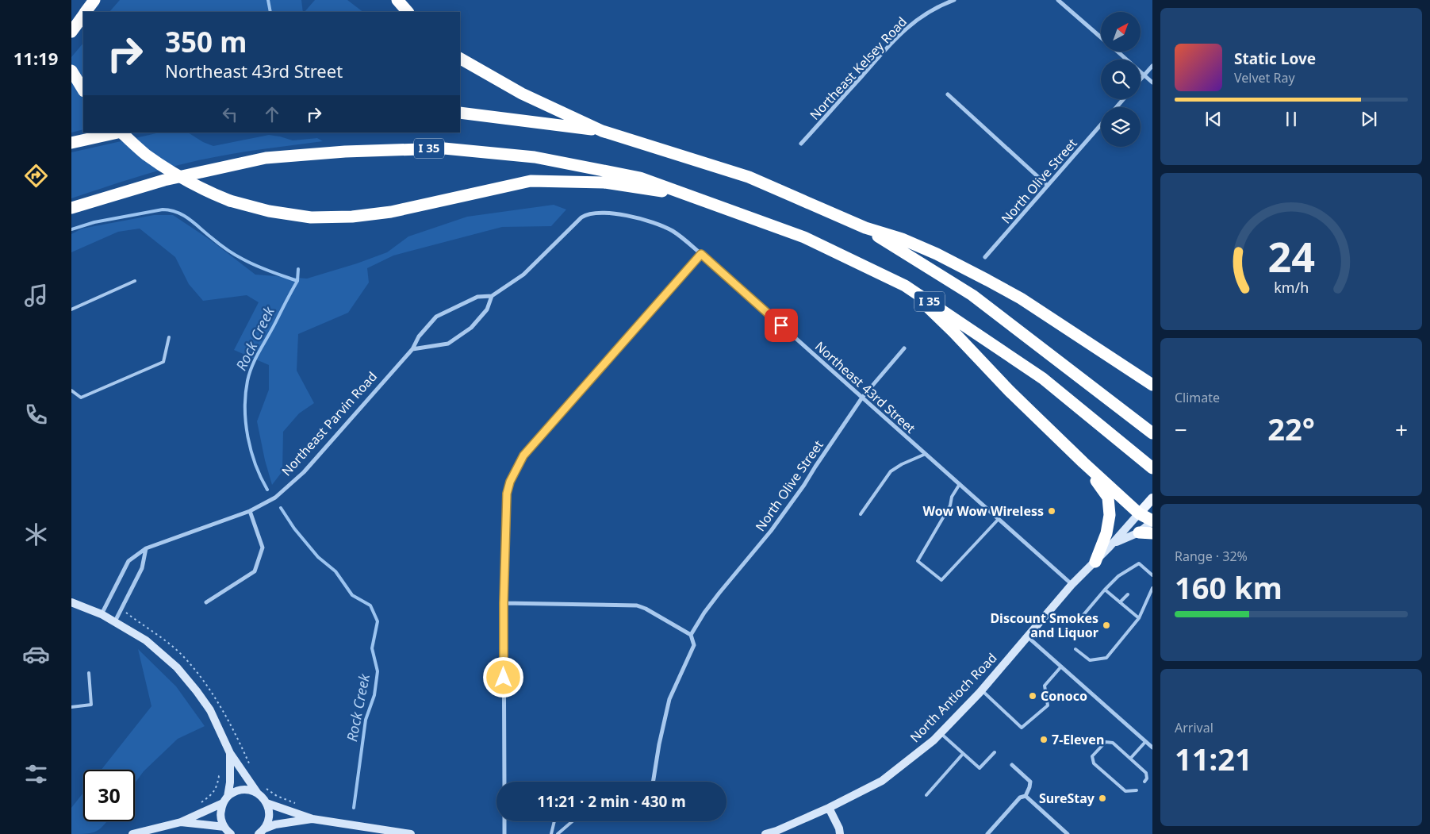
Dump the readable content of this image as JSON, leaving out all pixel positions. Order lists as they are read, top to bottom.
{
  "streets": {
    "highway": ["I 35"],
    "main road": ["North Antioch Road"],
    "street": [
      "Northeast Kelsey Road",
      "North Olive Street",
      "Northeast 43rd Street",
      "Northeast Parvin Road"
    ]
  },
  "crossings": [
    ["North Olive Street", "Northeast 43rd Street"],
    ["Northeast 43rd Street", "Northeast Parvin Road"],
    ["Northeast 43rd Street", "North Antioch Road"]
  ],
  "water": ["Rock Creek"],
  "places": [
    "Wow Wow Wireless",
    "Discount Smokes and Liquor",
    "Conoco",
    "7-Eleven",
    "SureStay"
  ],
  "north": "top right",
  "page": {
    "tabs": "11:19",
    "turn": ["350 m", "Northeast 43rd Street"],
    "song": ["Static Love", "Velvet Ray"],
    "tile": [
      "Climate",
      ["Range · 32%", "160 km"],
      ["Arrival", "11:21"]
    ],
    "heat": ["−", "22°", "+"],
    "limit": "30",
    "trip": "11:21 · 2 min · 430 m",
    "gauge": ["24", "km/h"]
  }
}
